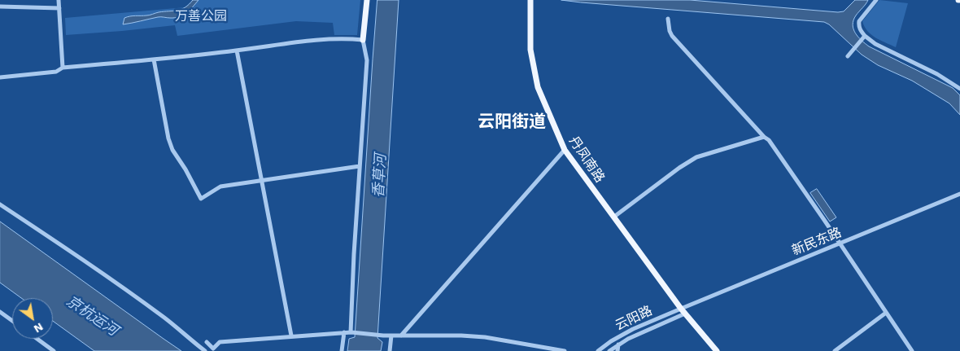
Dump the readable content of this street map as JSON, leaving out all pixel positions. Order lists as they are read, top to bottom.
{
  "streets": {
    "main road": ["丹凤南路"],
    "street": ["新民东路", "云阳路"]
  },
  "crossings": [
    ["丹凤南路", "新民东路"],
    ["丹凤南路", "云阳路"],
    ["新民东路", "云阳路"]
  ],
  "districts": ["云阳街道"],
  "water": ["香草河", "京杭运河"],
  "parks": ["万善公园"],
  "north": "bottom right"
}
